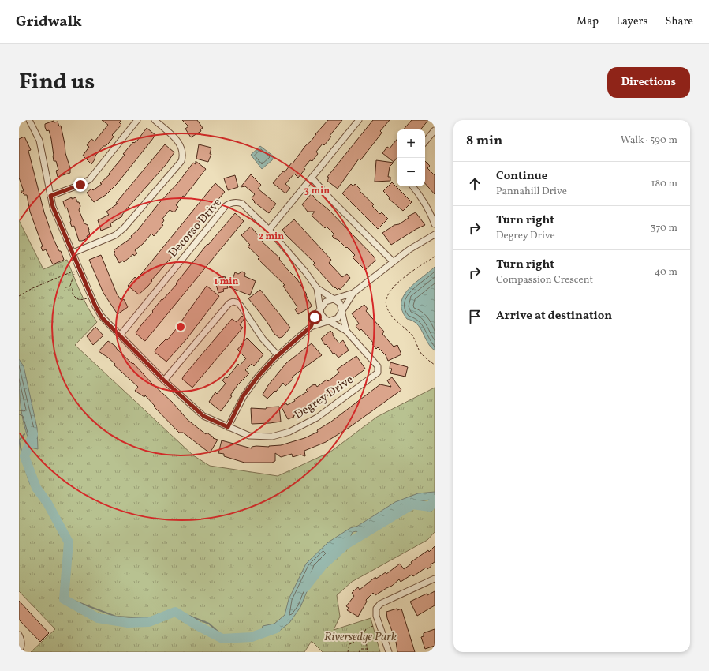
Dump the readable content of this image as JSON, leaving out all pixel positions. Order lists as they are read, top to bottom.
{
  "streets": {
    "street": ["Decorso Drive", "Degrey Drive"]
  },
  "crossings": [
    ["Decorso Drive", "Degrey Drive"]
  ],
  "parks": ["Riversedge Park"],
  "page": {
    "header": "Gridwalk",
    "nav": ["Map", "Layers", "Share"],
    "title": "Find us",
    "buttons": "Directions",
    "heading": ["8 min", "Walk · 590 m"],
    "map_buttons": ["+", "−"],
    "list": [
      ["Continue", "Pannahill Drive", "180 m"],
      ["Turn right", "Degrey Drive", "370 m"],
      ["Turn right", "Compassion Crescent", "40 m"],
      "Arrive at destination"
    ]
  },
  "rings": ["3 min", "2 min", "1 min"]
}
